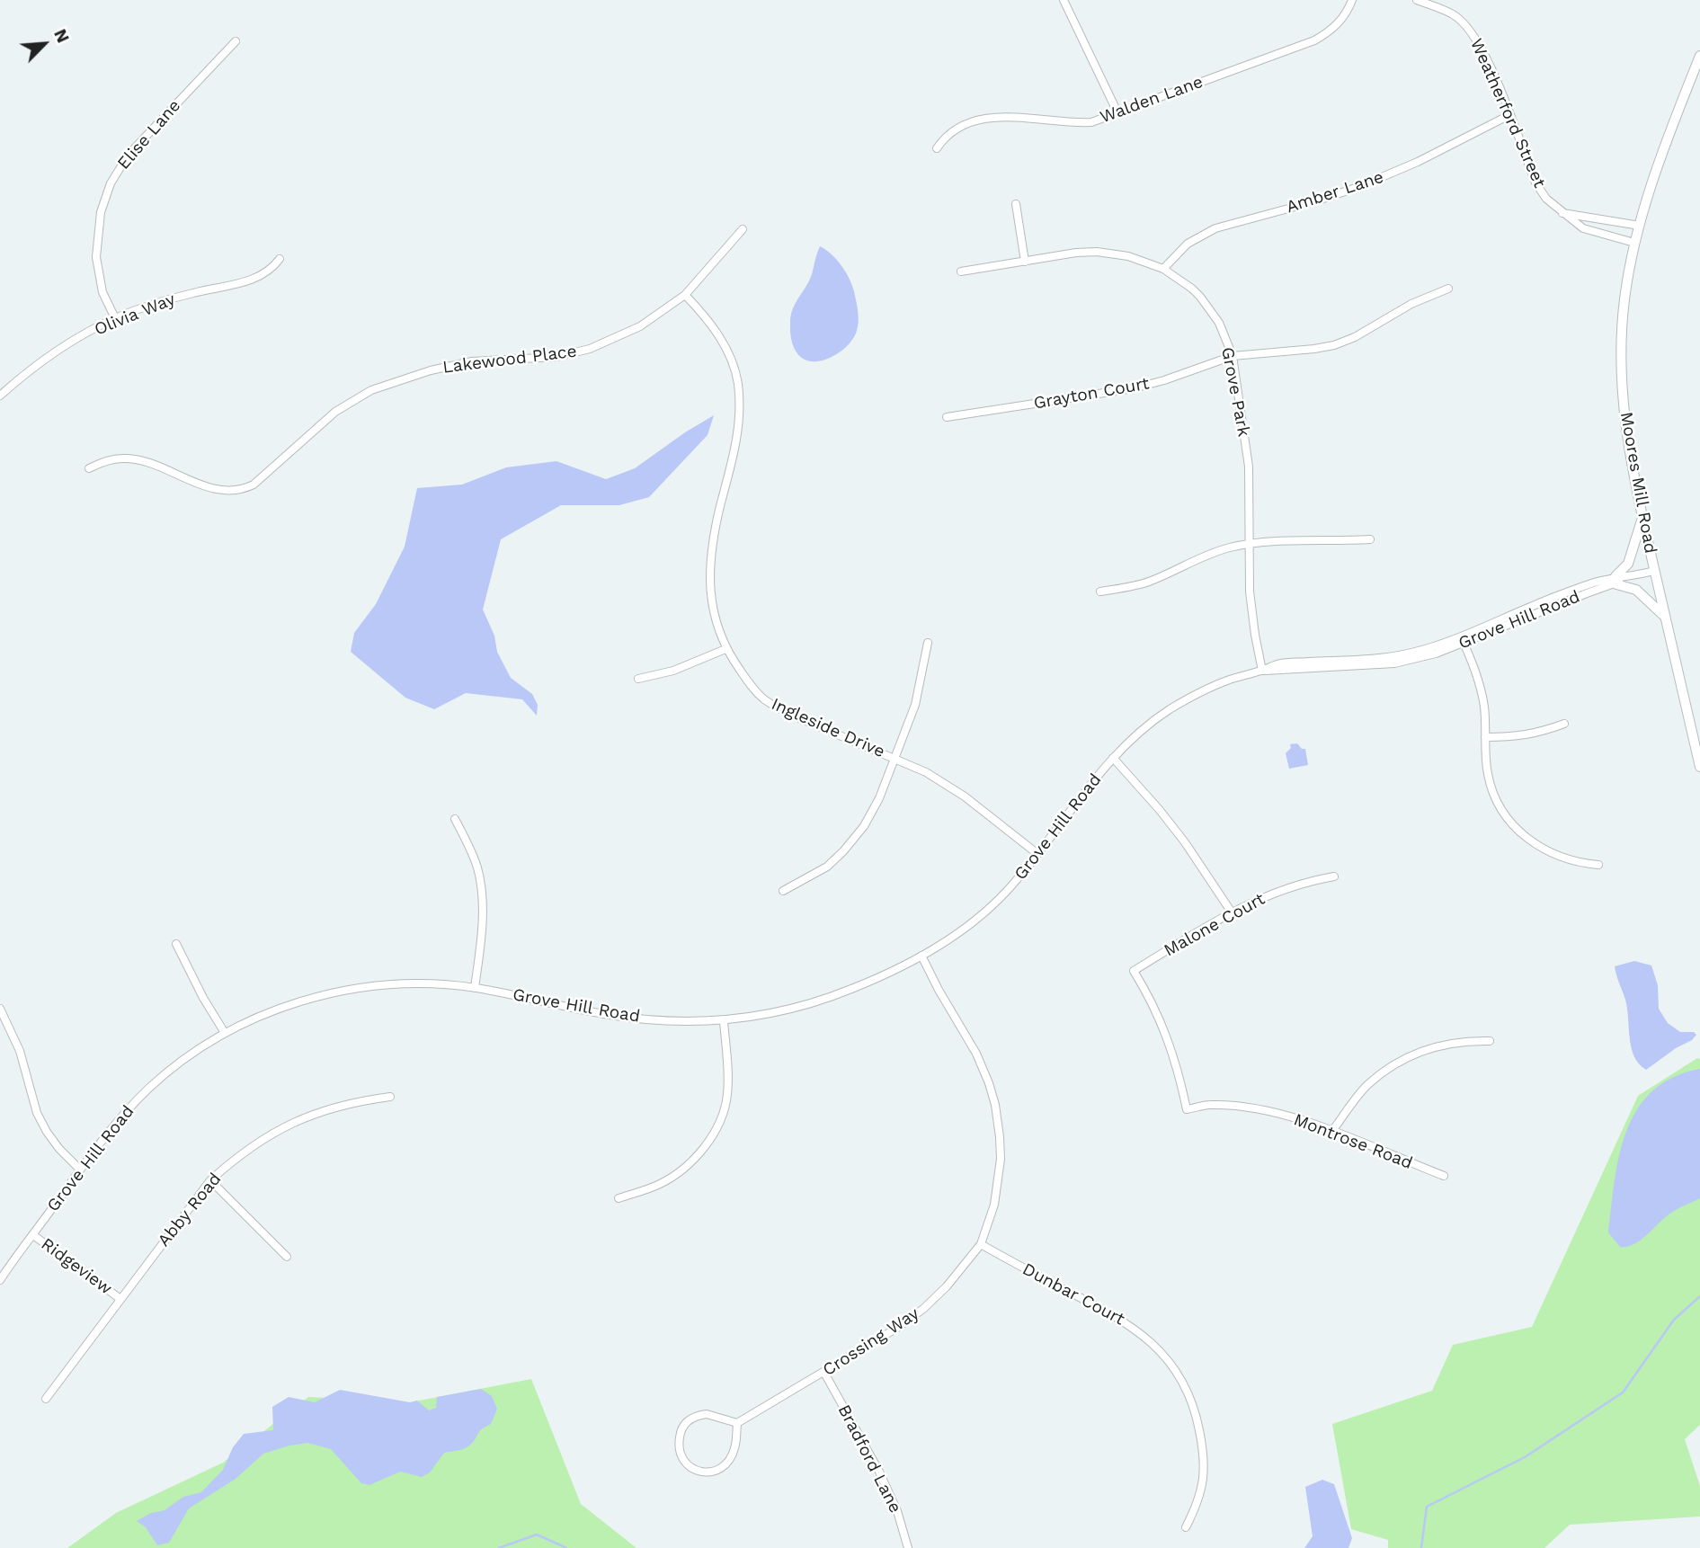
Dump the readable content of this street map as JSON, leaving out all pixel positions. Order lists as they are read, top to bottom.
{
  "streets": {
    "street": [
      "Walden Lane",
      "Weatherford Street",
      "Elise Lane",
      "Amber Lane",
      "Olivia Way",
      "Lakewood Place",
      "Grove Park",
      "Grayton Court",
      "Moores Mill Road",
      "Grove Hill Road",
      "Ingleside Drive",
      "Malone Court",
      "Montrose Road",
      "Abby Road",
      "Ridgeview",
      "Dunbar Court",
      "Crossing Way",
      "Bradford Lane"
    ]
  },
  "crossings": [
    ["Weatherford Street", "Amber Lane"],
    ["Weatherford Street", "Moores Mill Road"],
    ["Elise Lane", "Olivia Way"],
    ["Amber Lane", "Grove Park"],
    ["Lakewood Place", "Ingleside Drive"],
    ["Grove Park", "Grayton Court"],
    ["Grove Park", "Grove Hill Road"],
    ["Moores Mill Road", "Grove Hill Road"],
    ["Grove Hill Road", "Ingleside Drive"],
    ["Grove Hill Road", "Ridgeview"],
    ["Grove Hill Road", "Crossing Way"],
    ["Malone Court", "Montrose Road"],
    ["Abby Road", "Ridgeview"],
    ["Dunbar Court", "Crossing Way"],
    ["Crossing Way", "Bradford Lane"]
  ],
  "north": "top right"
}
